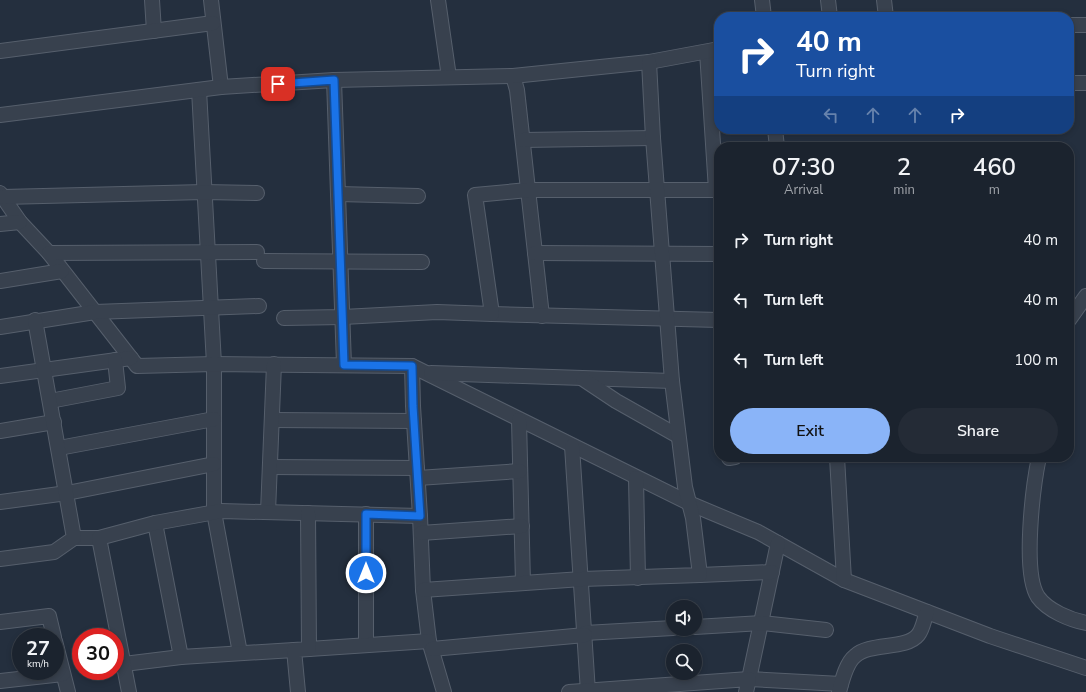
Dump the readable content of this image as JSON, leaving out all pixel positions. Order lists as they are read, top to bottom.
{
  "page": {
    "turn": ["40 m", "Turn right"],
    "eta": [
      "07:30",
      "Arrival",
      "2",
      "min",
      "460",
      "m"
    ],
    "list": [
      {
        "name": "Turn right",
        "value": "40 m"
      },
      {
        "name": "Turn left",
        "value": "40 m"
      },
      {
        "name": "Turn left",
        "value": "100 m"
      }
    ],
    "buttons": ["Exit", "Share"],
    "speed": "27 km/h",
    "limit": "30"
  }
}
